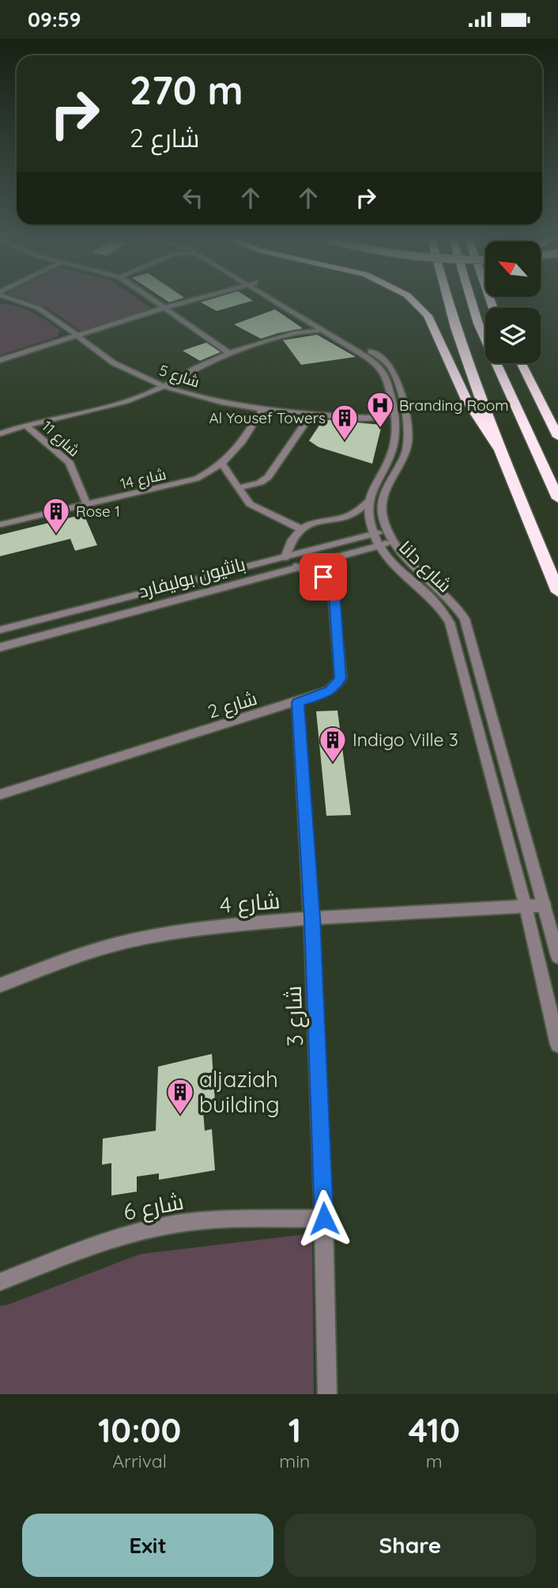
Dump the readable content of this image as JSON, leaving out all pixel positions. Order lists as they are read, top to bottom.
{
  "streets": {
    "street": [
      "شارع 5",
      "شارع 11",
      "شارع 14",
      "شارع دانا",
      "بانثيون بوليفارد",
      "شارع 2",
      "شارع 4",
      "شارع 3",
      "شارع 6"
    ]
  },
  "crossings": [
    ["شارع 5", "شارع 14"],
    ["شارع 5", "شارع دانا"],
    ["شارع 11", "شارع 14"],
    ["شارع دانا", "بانثيون بوليفارد"],
    ["شارع دانا", "شارع 4"],
    ["بانثيون بوليفارد", "شارع 2"],
    ["شارع 2", "شارع 3"],
    ["شارع 4", "شارع 3"],
    ["شارع 3", "شارع 6"]
  ],
  "places": {
    "hospital": ["Branding Room"],
    "building": [
      "Al Yousef Towers",
      "Rose 1",
      "Indigo Ville 3",
      "aljaziah building"
    ]
  },
  "north": "top left",
  "page": {
    "status": "09:59",
    "turn": ["270 m", "شارع 2"],
    "eta": [
      "10:00",
      "Arrival",
      "1",
      "min",
      "410",
      "m"
    ],
    "buttons": ["Exit", "Share"]
  }
}
